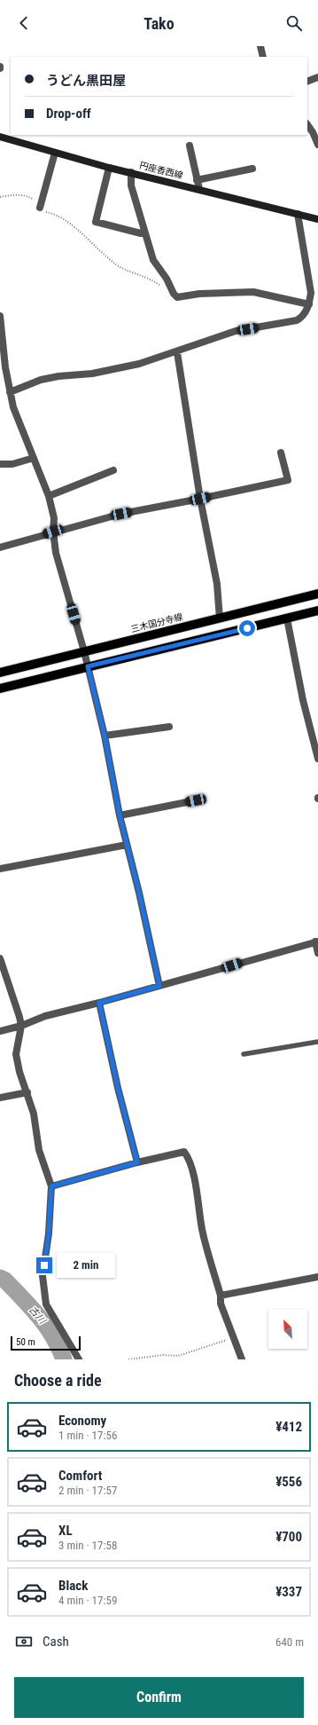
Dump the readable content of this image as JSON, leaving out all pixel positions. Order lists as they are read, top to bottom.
{
  "streets": {
    "main road": ["円座香西線", "三木国分寺線"]
  },
  "water": ["古川"],
  "scale_bar": "50 m",
  "north": "top left",
  "page": {
    "header": "Tako",
    "banner": ["うどん黒田屋", "Drop-off"],
    "bubble": "2 min",
    "scale": "50 m",
    "heading": "Choose a ride",
    "list": [
      {
        "name": "Economy",
        "note": "1 min · 17:56",
        "value": "¥412"
      },
      {
        "name": "Comfort",
        "note": "2 min · 17:57",
        "value": "¥556"
      },
      {
        "name": "XL",
        "note": "3 min · 17:58",
        "value": "¥700"
      },
      {
        "name": "Black",
        "note": "4 min · 17:59",
        "value": "¥337"
      }
    ],
    "pay": ["Cash", "640 m"],
    "buttons": "Confirm"
  }
}
